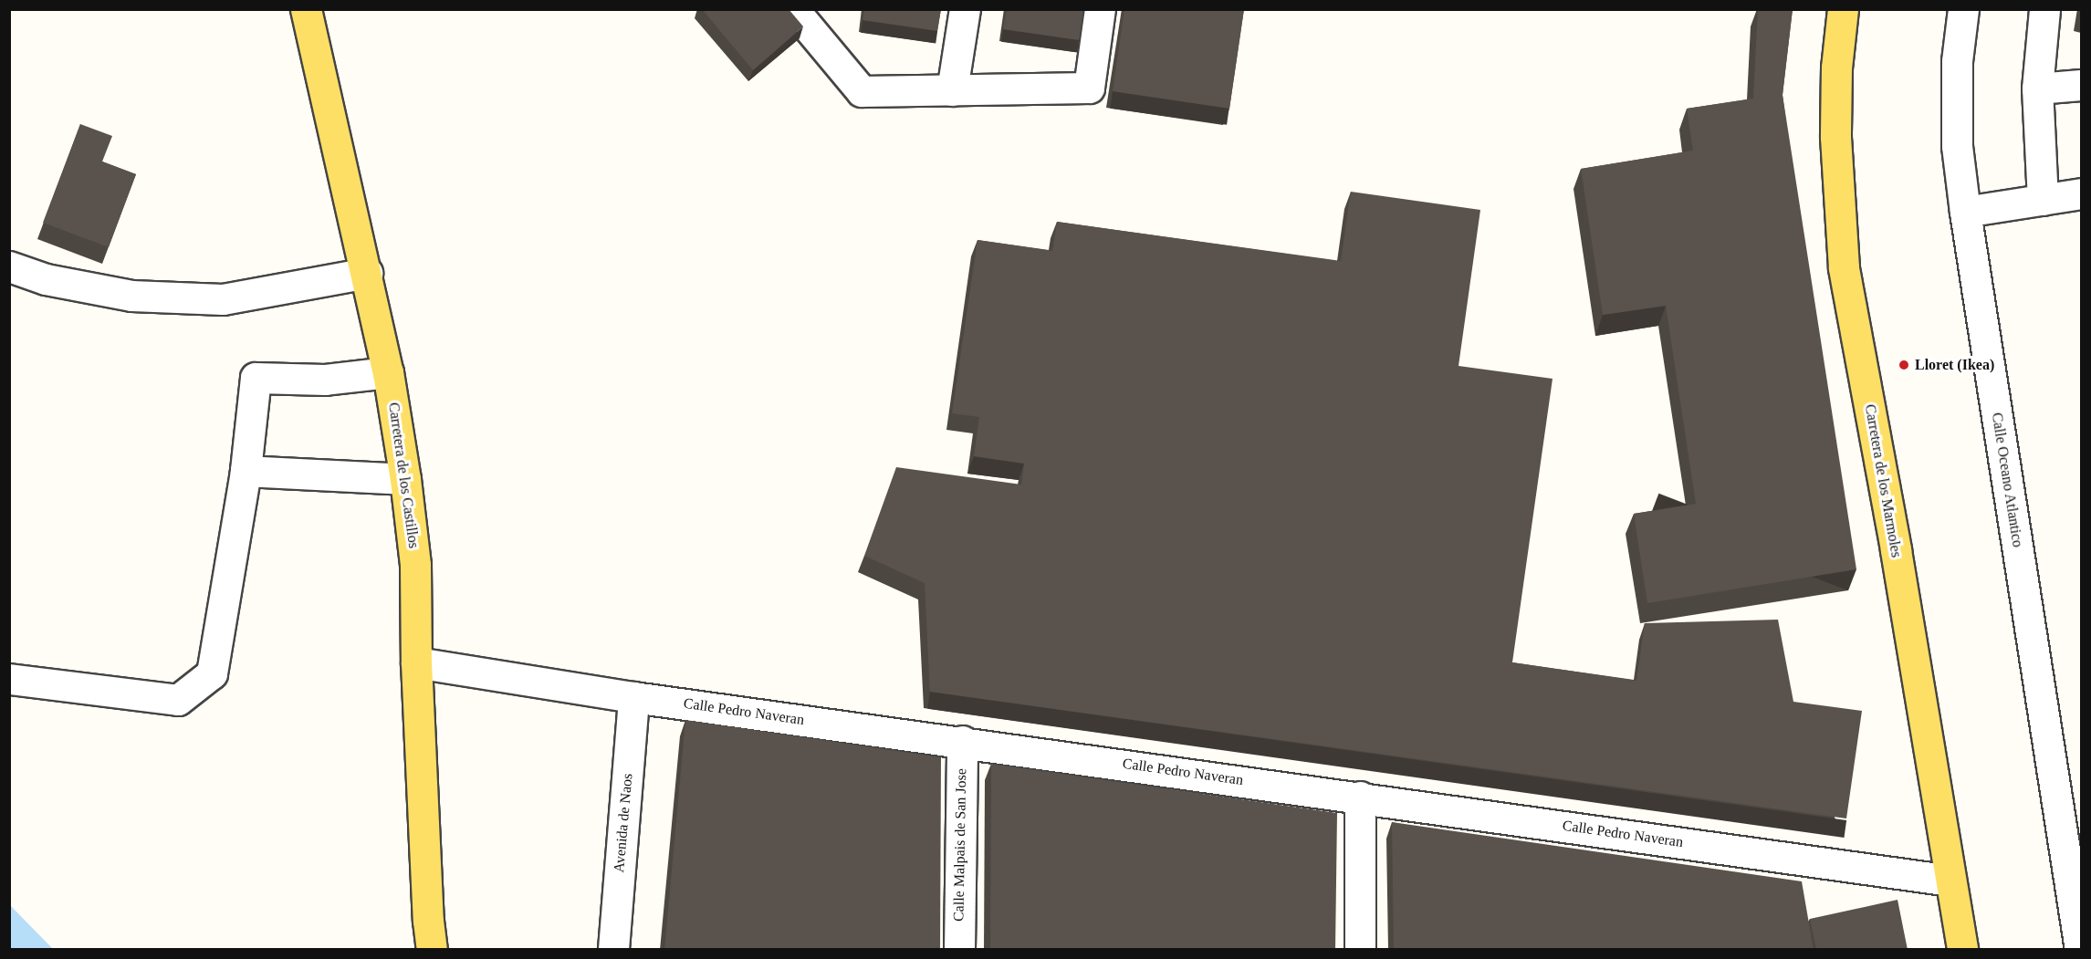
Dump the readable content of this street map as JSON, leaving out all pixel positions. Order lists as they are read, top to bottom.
{
  "streets": {
    "main road": ["Carretera de los Castillos", "Carretera de los Marmoles"],
    "street": [
      "Calle Oceano Atlantico",
      "Calle Pedro Naveran",
      "Avenida de Naos",
      "Calle Malpais de San Jose"
    ]
  },
  "crossings": [
    ["Carretera de los Castillos", "Calle Pedro Naveran"],
    ["Carretera de los Marmoles", "Calle Pedro Naveran"],
    ["Calle Pedro Naveran", "Avenida de Naos"],
    ["Calle Pedro Naveran", "Calle Malpais de San Jose"]
  ],
  "places": ["Lloret (Ikea)"]
}
